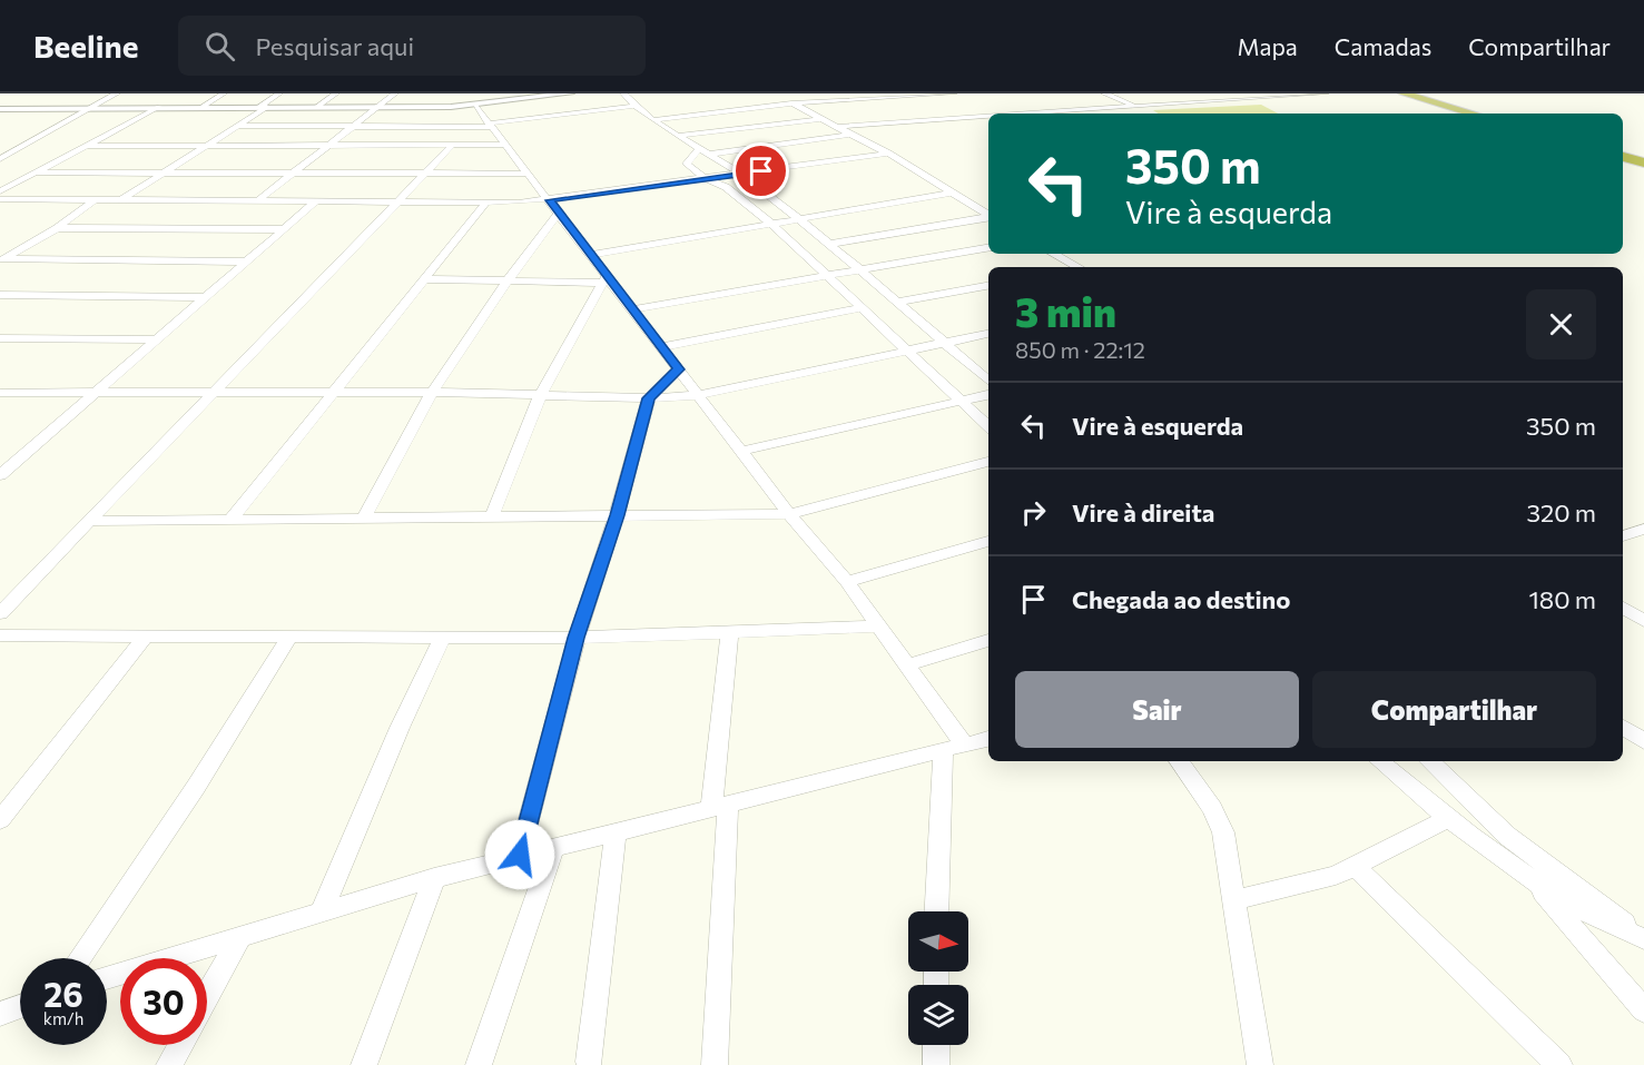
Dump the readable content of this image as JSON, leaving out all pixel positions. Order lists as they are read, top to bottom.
{
  "north": "right",
  "page": {
    "header": "Beeline",
    "search": "Pesquisar aqui",
    "nav": ["Mapa", "Camadas", "Compartilhar"],
    "turn": ["350 m", "Vire à esquerda"],
    "heading": ["3 min", "850 m · 22:12"],
    "list": [
      {
        "name": "Vire à esquerda",
        "value": "350 m"
      },
      {
        "name": "Vire à direita",
        "value": "320 m"
      },
      {
        "name": "Chegada ao destino",
        "value": "180 m"
      }
    ],
    "buttons": ["Sair", "Compartilhar"],
    "speed": "26 km/h",
    "limit": "30"
  }
}
